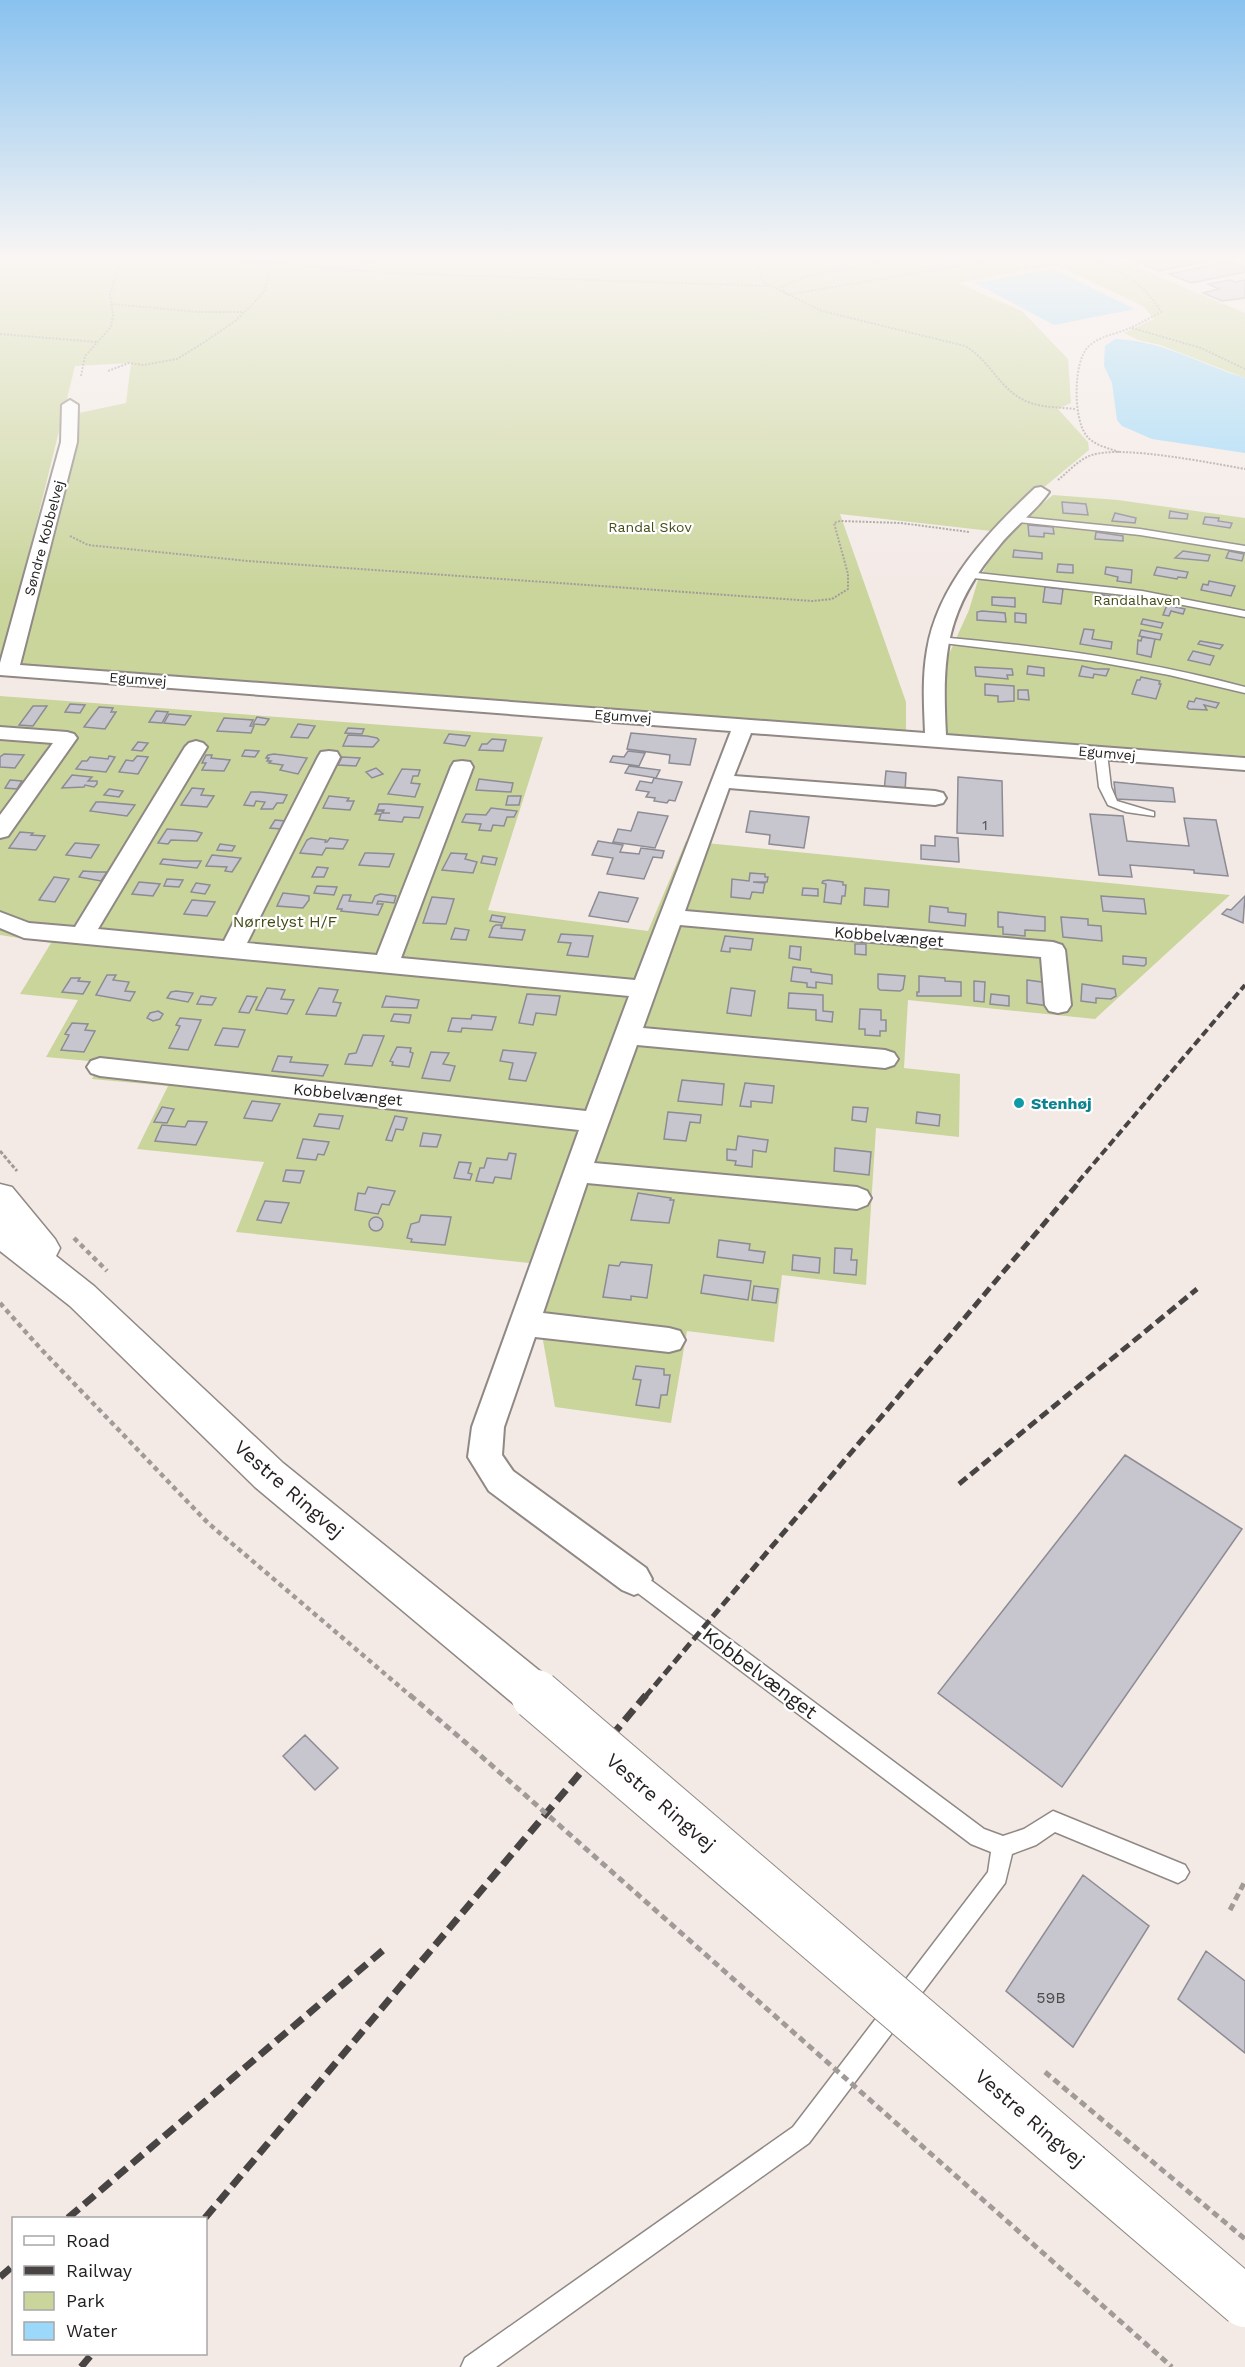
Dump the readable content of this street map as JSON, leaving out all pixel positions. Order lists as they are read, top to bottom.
{
  "streets": {
    "main road": ["Vestre Ringvej"],
    "street": ["Søndre Kobbelvej", "Egumvej", "Kobbelvænget"]
  },
  "crossings": [
    ["Søndre Kobbelvej", "Egumvej"],
    ["Egumvej", "Kobbelvænget"]
  ],
  "parks": ["Randal Skov", "Randalhaven", "Nørrelyst H/F"],
  "places": ["Stenhøj"],
  "house_numbers": ["1", "59B"],
  "legend": [
    "Road",
    "Railway",
    "Park",
    "Water"
  ]
}
